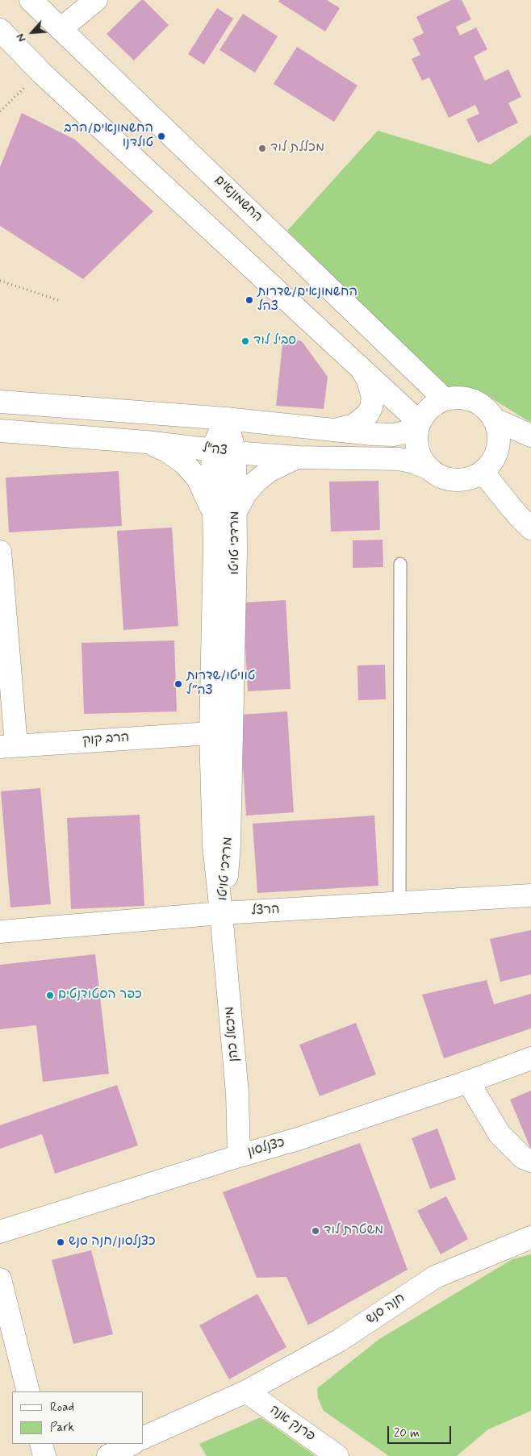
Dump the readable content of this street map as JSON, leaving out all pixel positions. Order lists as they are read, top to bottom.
{
  "streets": {
    "street": [
      "החשמונאים",
      "צה\"ל",
      "מרדכי טויטו",
      "הרב קוק",
      "הרצל",
      "מיכאל כהן",
      "כצנלסון",
      "חנה סנש",
      "פרנק אנה"
    ]
  },
  "crossings": [
    ["החשמונאים", "צה\"ל"],
    ["צה\"ל", "מרדכי טויטו"],
    ["מרדכי טויטו", "הרב קוק"],
    ["מרדכי טויטו", "הרצל"],
    ["מרדכי טויטו", "מיכאל כהן"],
    ["הרצל", "מיכאל כהן"],
    ["מיכאל כהן", "כצנלסון"],
    ["חנה סנש", "פרנק אנה"]
  ],
  "places": [
    "החשמונאים/הרב טולדנו",
    "מכללת לוד",
    "החשמונאים/שדרות צהל",
    "סביל לוד",
    "טוויטו/שדרות צה״ל",
    "כפר הסטודנטים",
    "משטרת לוד",
    "כצנלסון/חנה סנש"
  ],
  "legend": ["Road", "Park"],
  "scale_bar": "20 m",
  "north": "bottom left"
}
